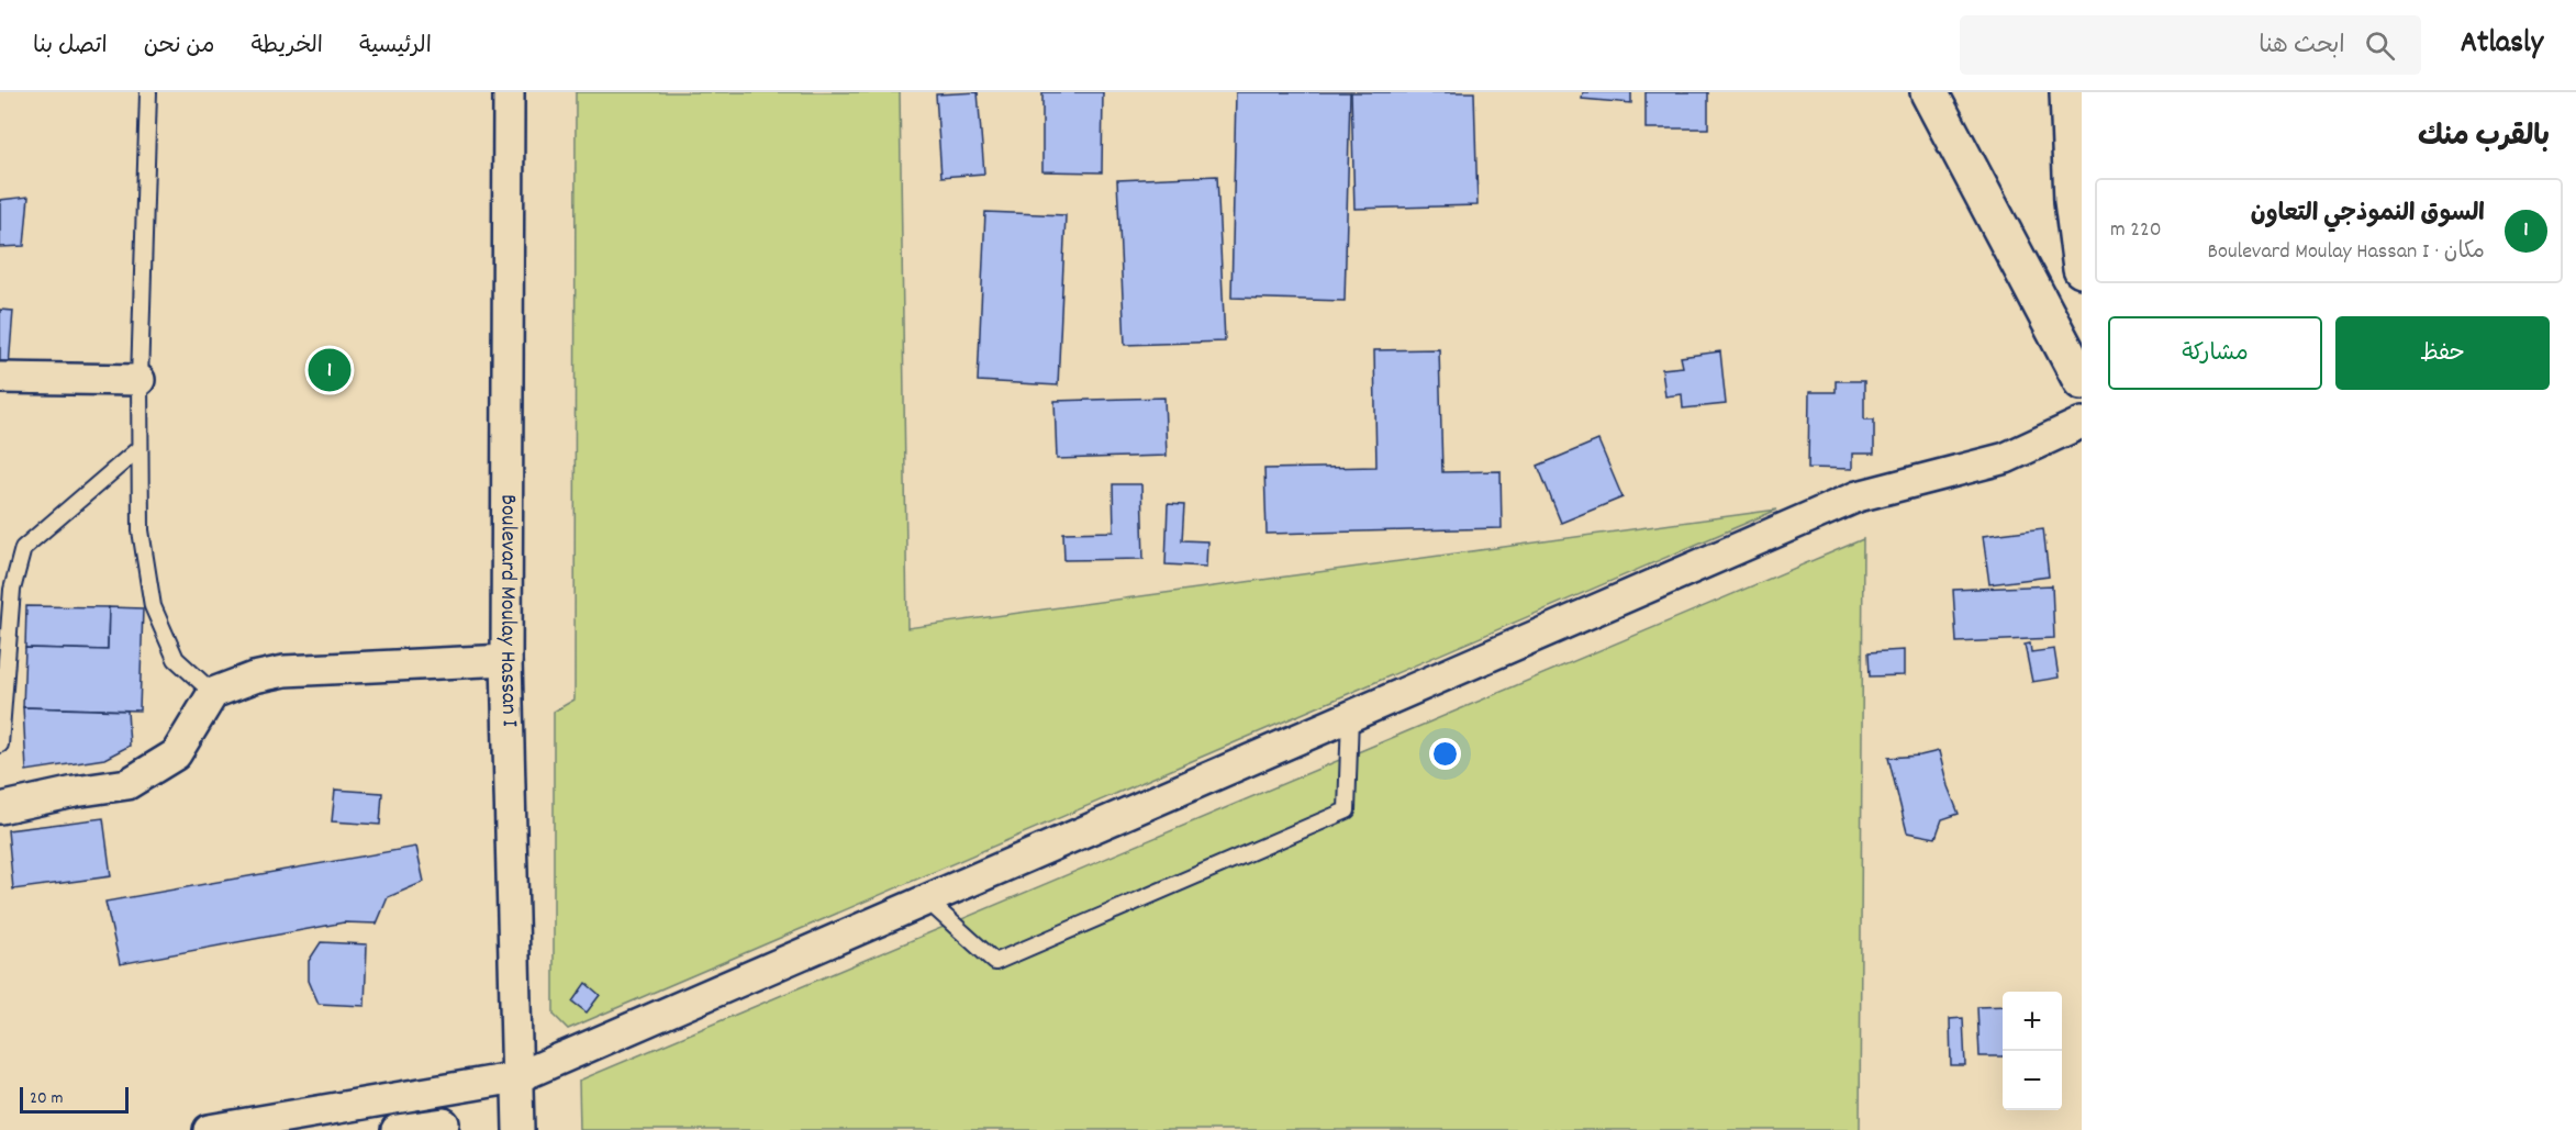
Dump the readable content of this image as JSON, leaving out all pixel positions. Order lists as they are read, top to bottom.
{
  "streets": {
    "street": ["Boulevard Moulay Hassan I"]
  },
  "scale_bar": "20 m",
  "page": {
    "header": "Atlasly",
    "search": "ابحث هنا",
    "nav": [
      "الرئيسية",
      "الخريطة",
      "من نحن",
      "اتصل بنا"
    ],
    "heading": "بالقرب منك",
    "list": [
      {
        "mark": "1",
        "name": "السوق النموذجي التعاون",
        "note": "مكان · Boulevard Moulay Hassan I",
        "value": "220 m"
      }
    ],
    "buttons": ["حفظ", "مشاركة"],
    "pins": "1",
    "map_buttons": ["+", "−"],
    "scale": "20 m"
  }
}
